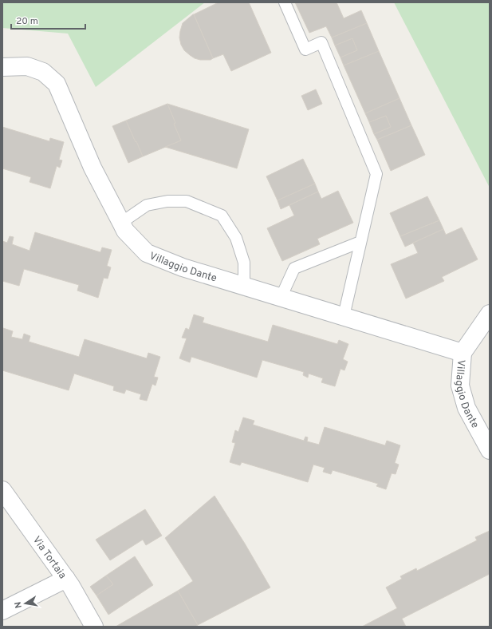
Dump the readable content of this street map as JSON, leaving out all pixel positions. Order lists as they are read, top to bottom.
{
  "streets": {
    "street": ["Villaggio Dante", "Via Tortaia"]
  },
  "scale_bar": "20 m",
  "north": "left"
}
